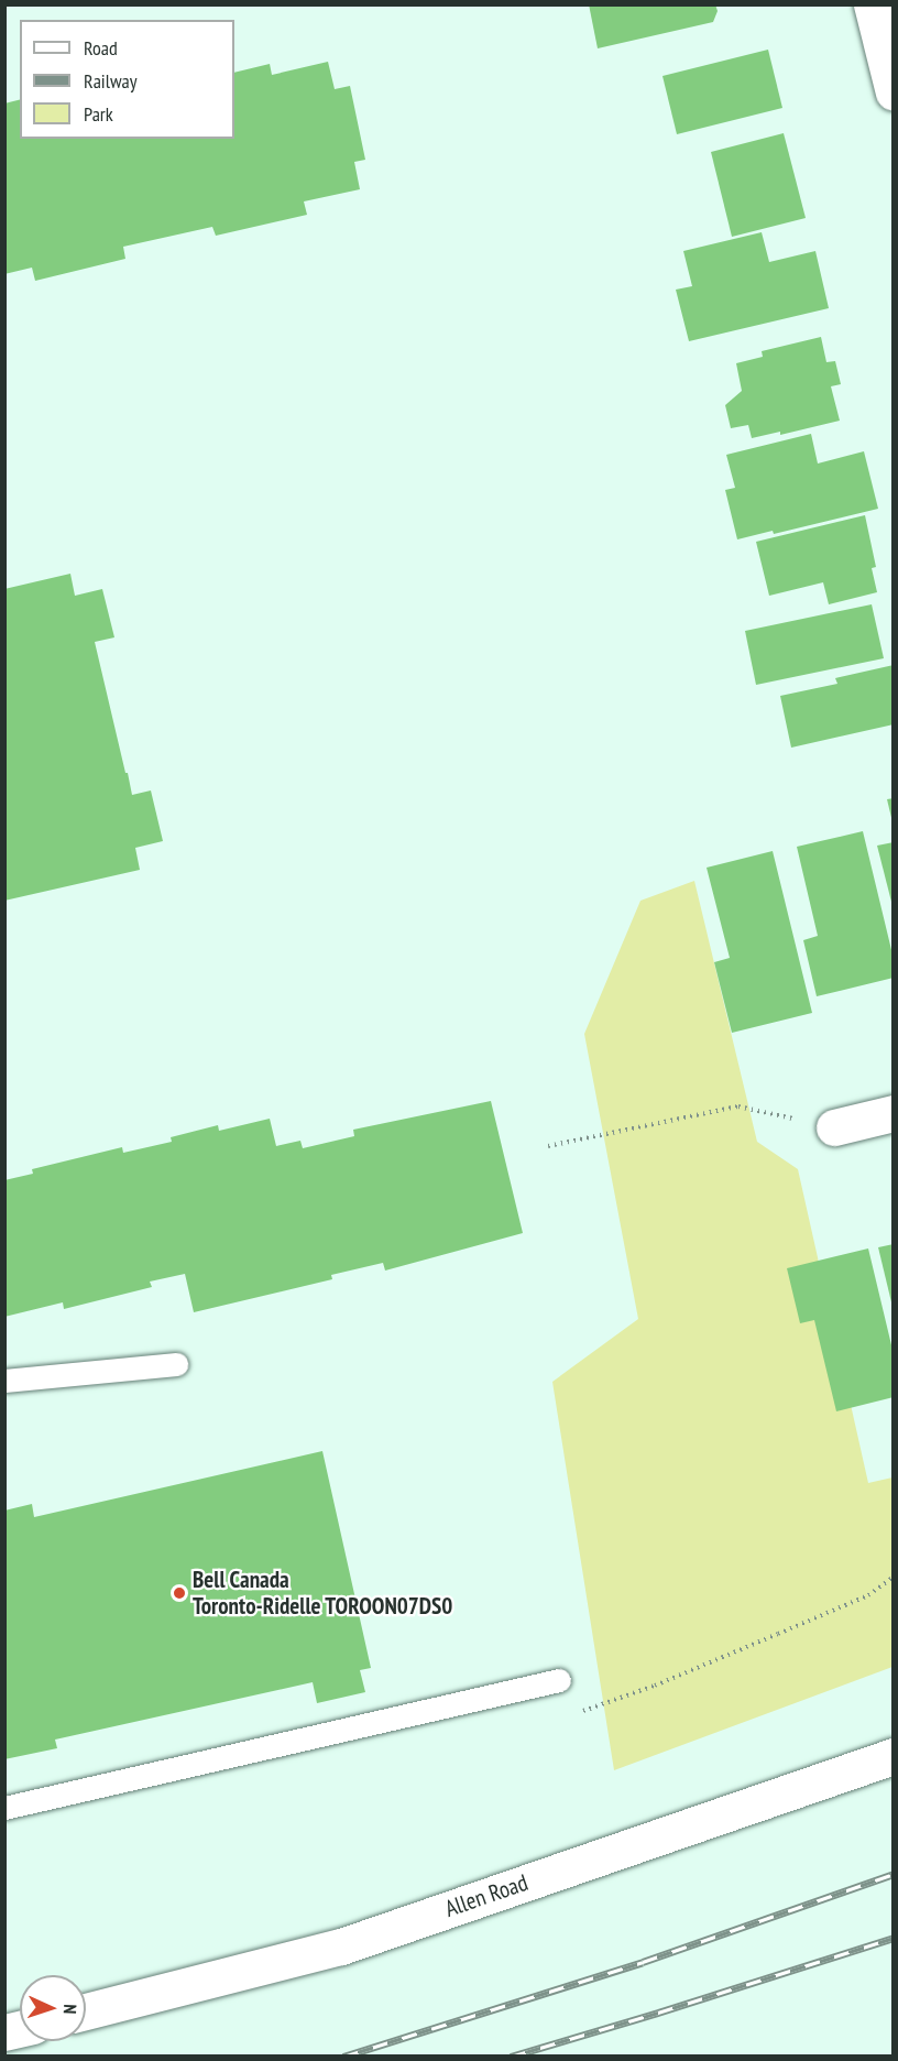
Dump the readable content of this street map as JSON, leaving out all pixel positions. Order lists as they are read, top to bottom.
{
  "streets": {
    "main road": ["Allen Road"]
  },
  "places": ["Bell Canada Toronto-Ridelle TOROON07DS0"],
  "legend": ["Road", "Railway", "Park"],
  "north": "right"
}
